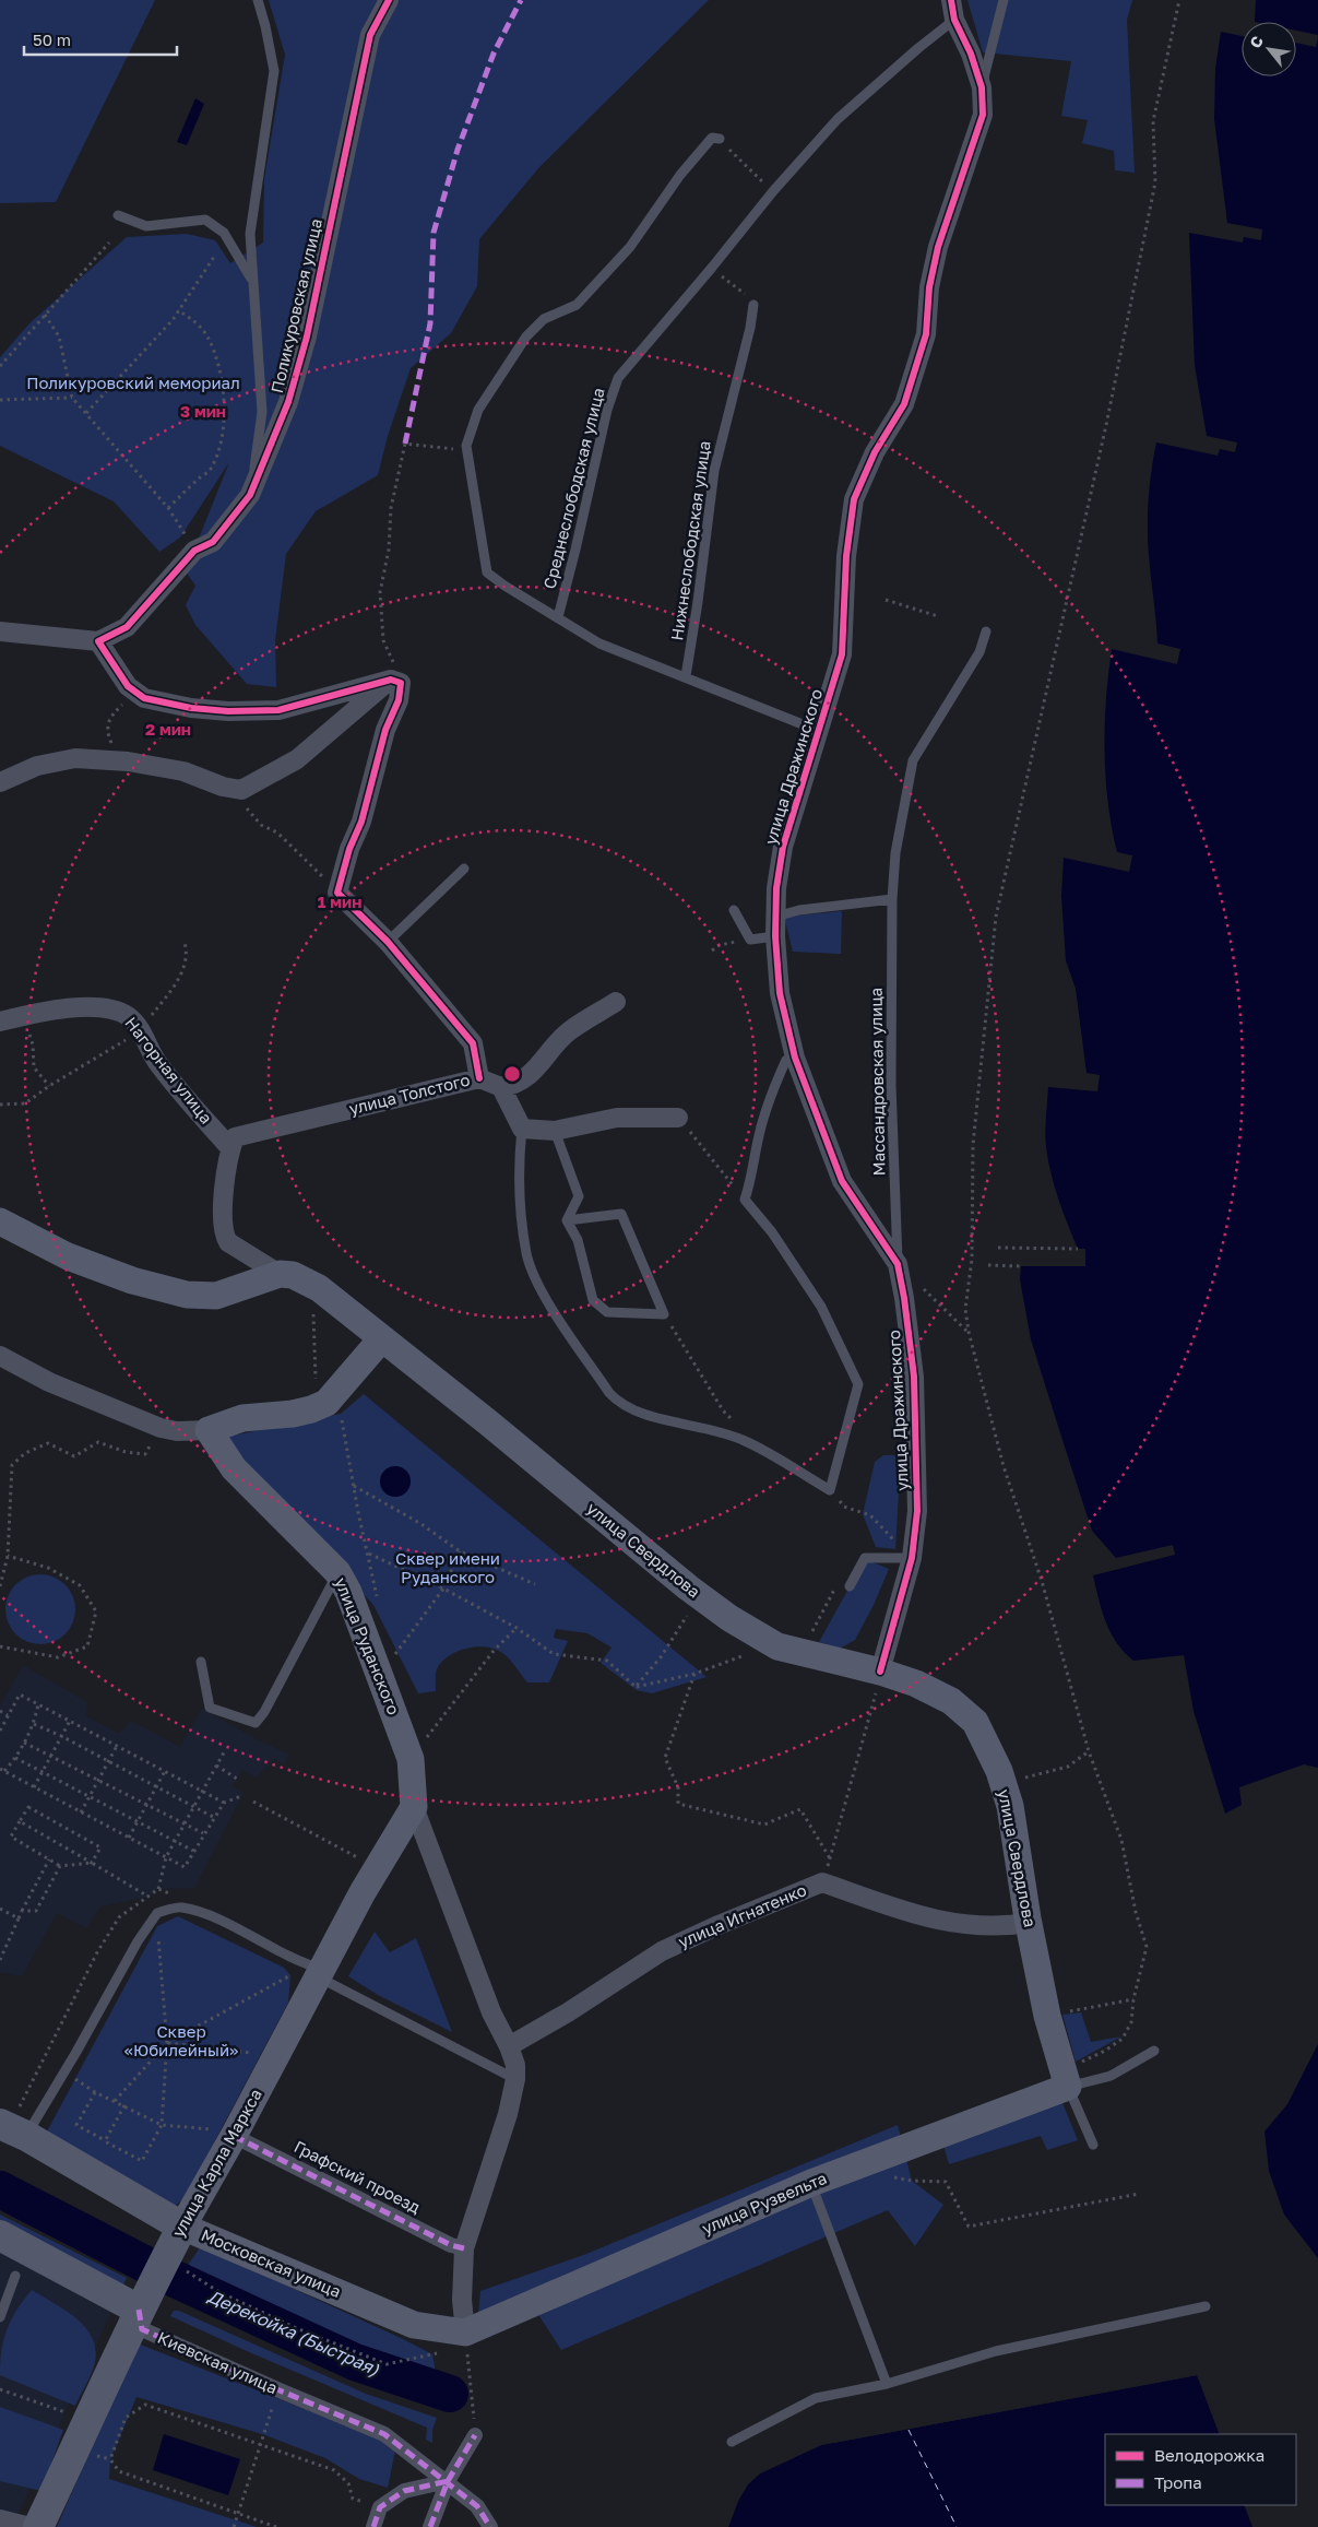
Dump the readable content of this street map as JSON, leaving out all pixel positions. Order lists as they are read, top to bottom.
{
  "streets": {
    "main road": [
      "улица Свердлова",
      "улица Руданского",
      "улица Карла Маркса",
      "улица Рузвельта",
      "Московская улица"
    ],
    "street": [
      "Поликуровская улица",
      "улица Дражинского",
      "Нагорная улица",
      "улица Толстого",
      "улица Игнатенко",
      "Графский проезд",
      "Киевская улица"
    ],
    "lane": ["Среднеслободская улица", "Нижнеслободская улица", "Массандровская улица"]
  },
  "crossings": [
    ["Среднеслободская улица", "улица Дражинского"],
    ["улица Дражинского", "Массандровская улица"],
    ["улица Дражинского", "улица Свердлова"],
    ["Нагорная улица", "улица Толстого"],
    ["улица Свердлова", "улица Игнатенко"],
    ["улица Свердлова", "улица Рузвельта"],
    ["улица Руданского", "улица Игнатенко"],
    ["улица Руданского", "улица Карла Маркса"],
    ["улица Руданского", "Графский проезд"],
    ["улица Карла Маркса", "Графский проезд"],
    ["улица Карла Маркса", "Московская улица"],
    ["улица Карла Маркса", "Киевская улица"],
    ["улица Рузвельта", "Московская улица"]
  ],
  "water": ["Дерекойка (Быстрая)"],
  "parks": ["Поликуровский мемориал", "Сквер имени Руданского", "Сквер «Юбилейный»"],
  "legend": ["Велодорожка", "Тропа"],
  "scale_bar": "50 m",
  "north": "top left",
  "rings": ["3 мин", "2 мин", "1 мин"]
}
